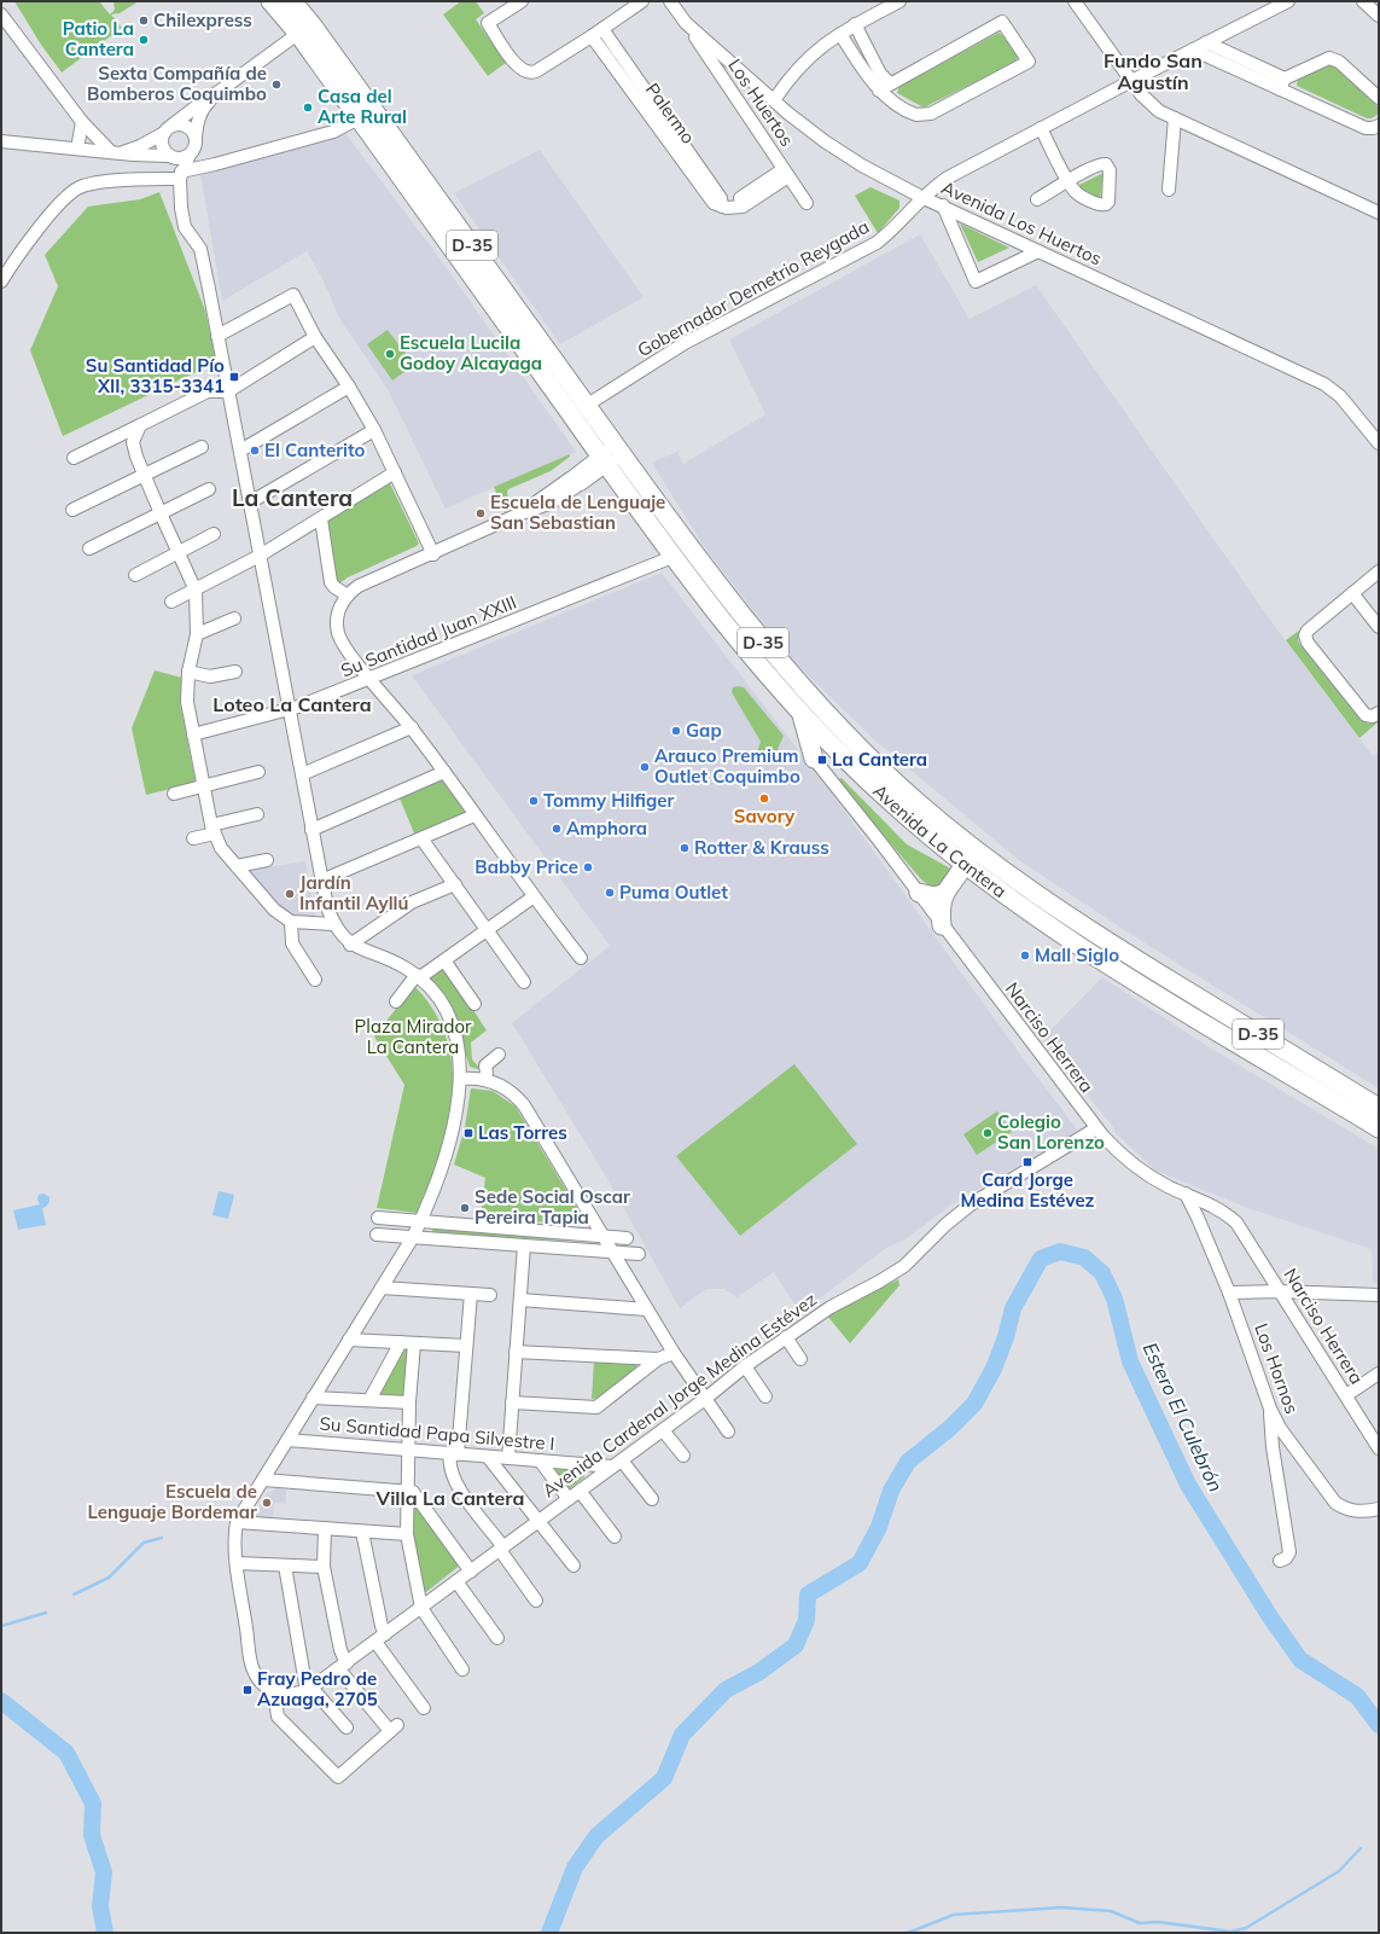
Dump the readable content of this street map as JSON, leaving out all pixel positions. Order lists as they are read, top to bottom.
{
  "streets": {
    "highway": ["D-35", "Avenida La Cantera"],
    "street": [
      "Los Huertos",
      "Palermo",
      "Avenida Los Huertos",
      "Gobernador Demetrio Reygada",
      "Su Santidad Juan XXIII",
      "Narciso Herrera",
      "Los Hornos",
      "Avenida Cardenal Jorge Medina Estévez",
      "Su Santidad Papa Silvestre I"
    ]
  },
  "crossings": [
    ["Los Huertos", "Avenida Los Huertos"],
    ["Avenida Los Huertos", "Gobernador Demetrio Reygada"],
    ["Gobernador Demetrio Reygada", "Avenida La Cantera"],
    ["Su Santidad Juan XXIII", "Avenida La Cantera"],
    ["Narciso Herrera", "Los Hornos"],
    ["Narciso Herrera", "Avenida Cardenal Jorge Medina Estévez"],
    ["Avenida Cardenal Jorge Medina Estévez", "Su Santidad Papa Silvestre I"]
  ],
  "districts": [
    "Fundo San Agustín",
    "La Cantera",
    "Loteo La Cantera",
    "Villa La Cantera"
  ],
  "water": ["Estero El Culebrón"],
  "parks": ["Plaza Mirador La Cantera"],
  "places": {
    "other": [
      "Chilexpress",
      "Patio La Cantera",
      "Sexta Compañía de Bomberos Coquimbo",
      "Casa del Arte Rural",
      "Escuela Lucila Godoy Alcayaga",
      "El Canterito",
      "Escuela de Lenguaje San Sebastian",
      "Gap",
      "Arauco Premium Outlet Coquimbo",
      "Savory",
      "Tommy Hilfiger",
      "Amphora",
      "Rotter & Krauss",
      "Babby Price",
      "Puma Outlet",
      "Jardín Infantil Ayllú",
      "Mall Siglo",
      "Colegio San Lorenzo",
      "Sede Social Oscar Pereira Tapia",
      "Escuela de Lenguaje Bordemar"
    ],
    "transit": [
      "Su Santidad Pío XII, 3315-3341",
      "La Cantera",
      "Las Torres",
      "Card Jorge Medina Estévez",
      "Fray Pedro de Azuaga, 2705"
    ]
  }
}
